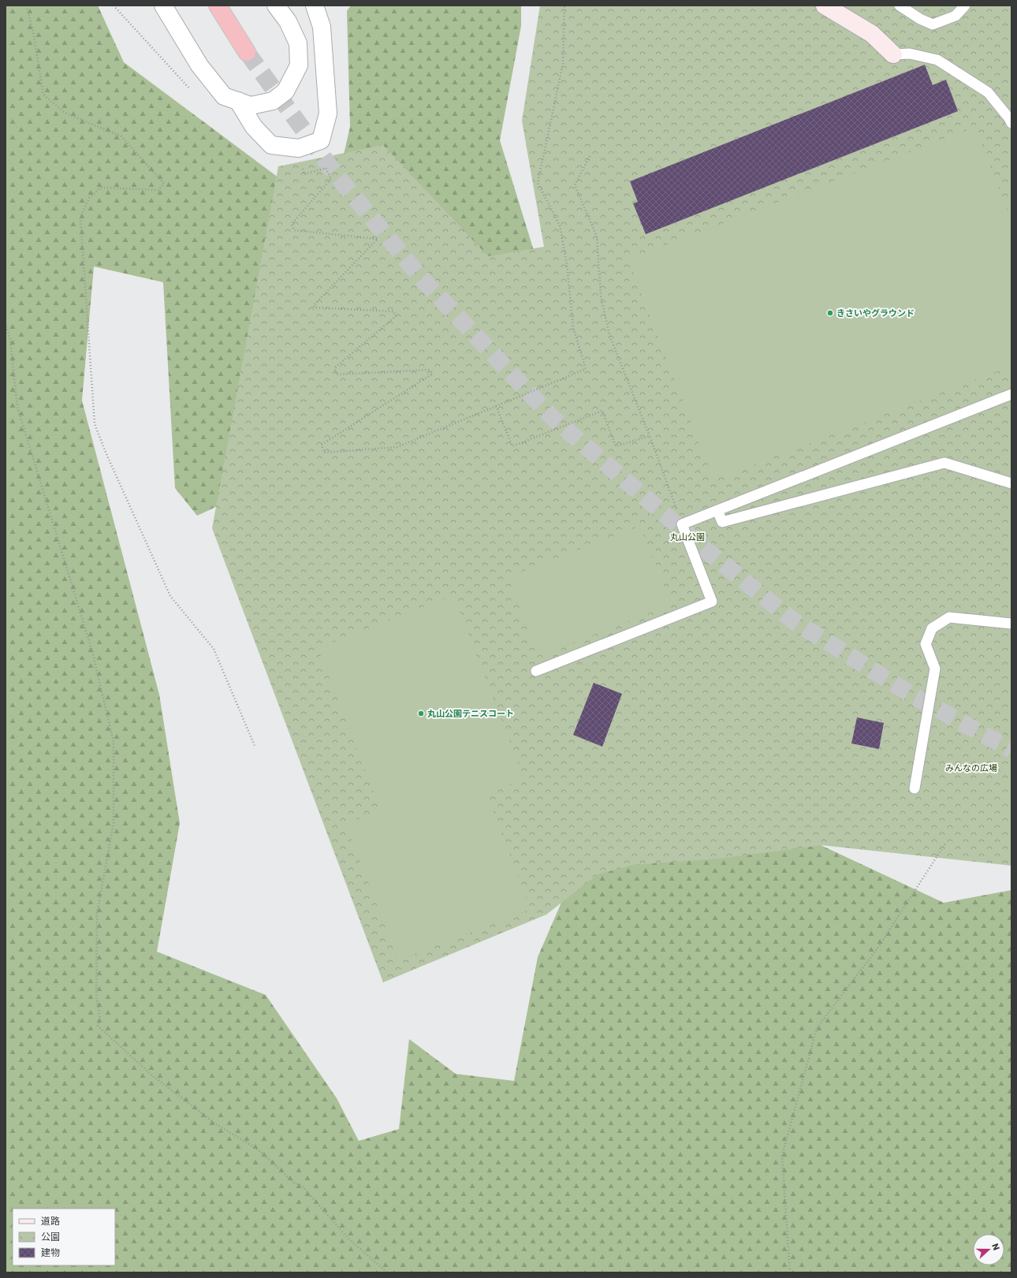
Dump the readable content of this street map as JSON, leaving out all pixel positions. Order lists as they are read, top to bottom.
{
  "parks": ["丸山公園", "みんなの広場"],
  "places": ["きさいやグラウンド", "丸山公園テニスコート"],
  "legend": ["道路", "公園", "建物"],
  "north": "right"
}
